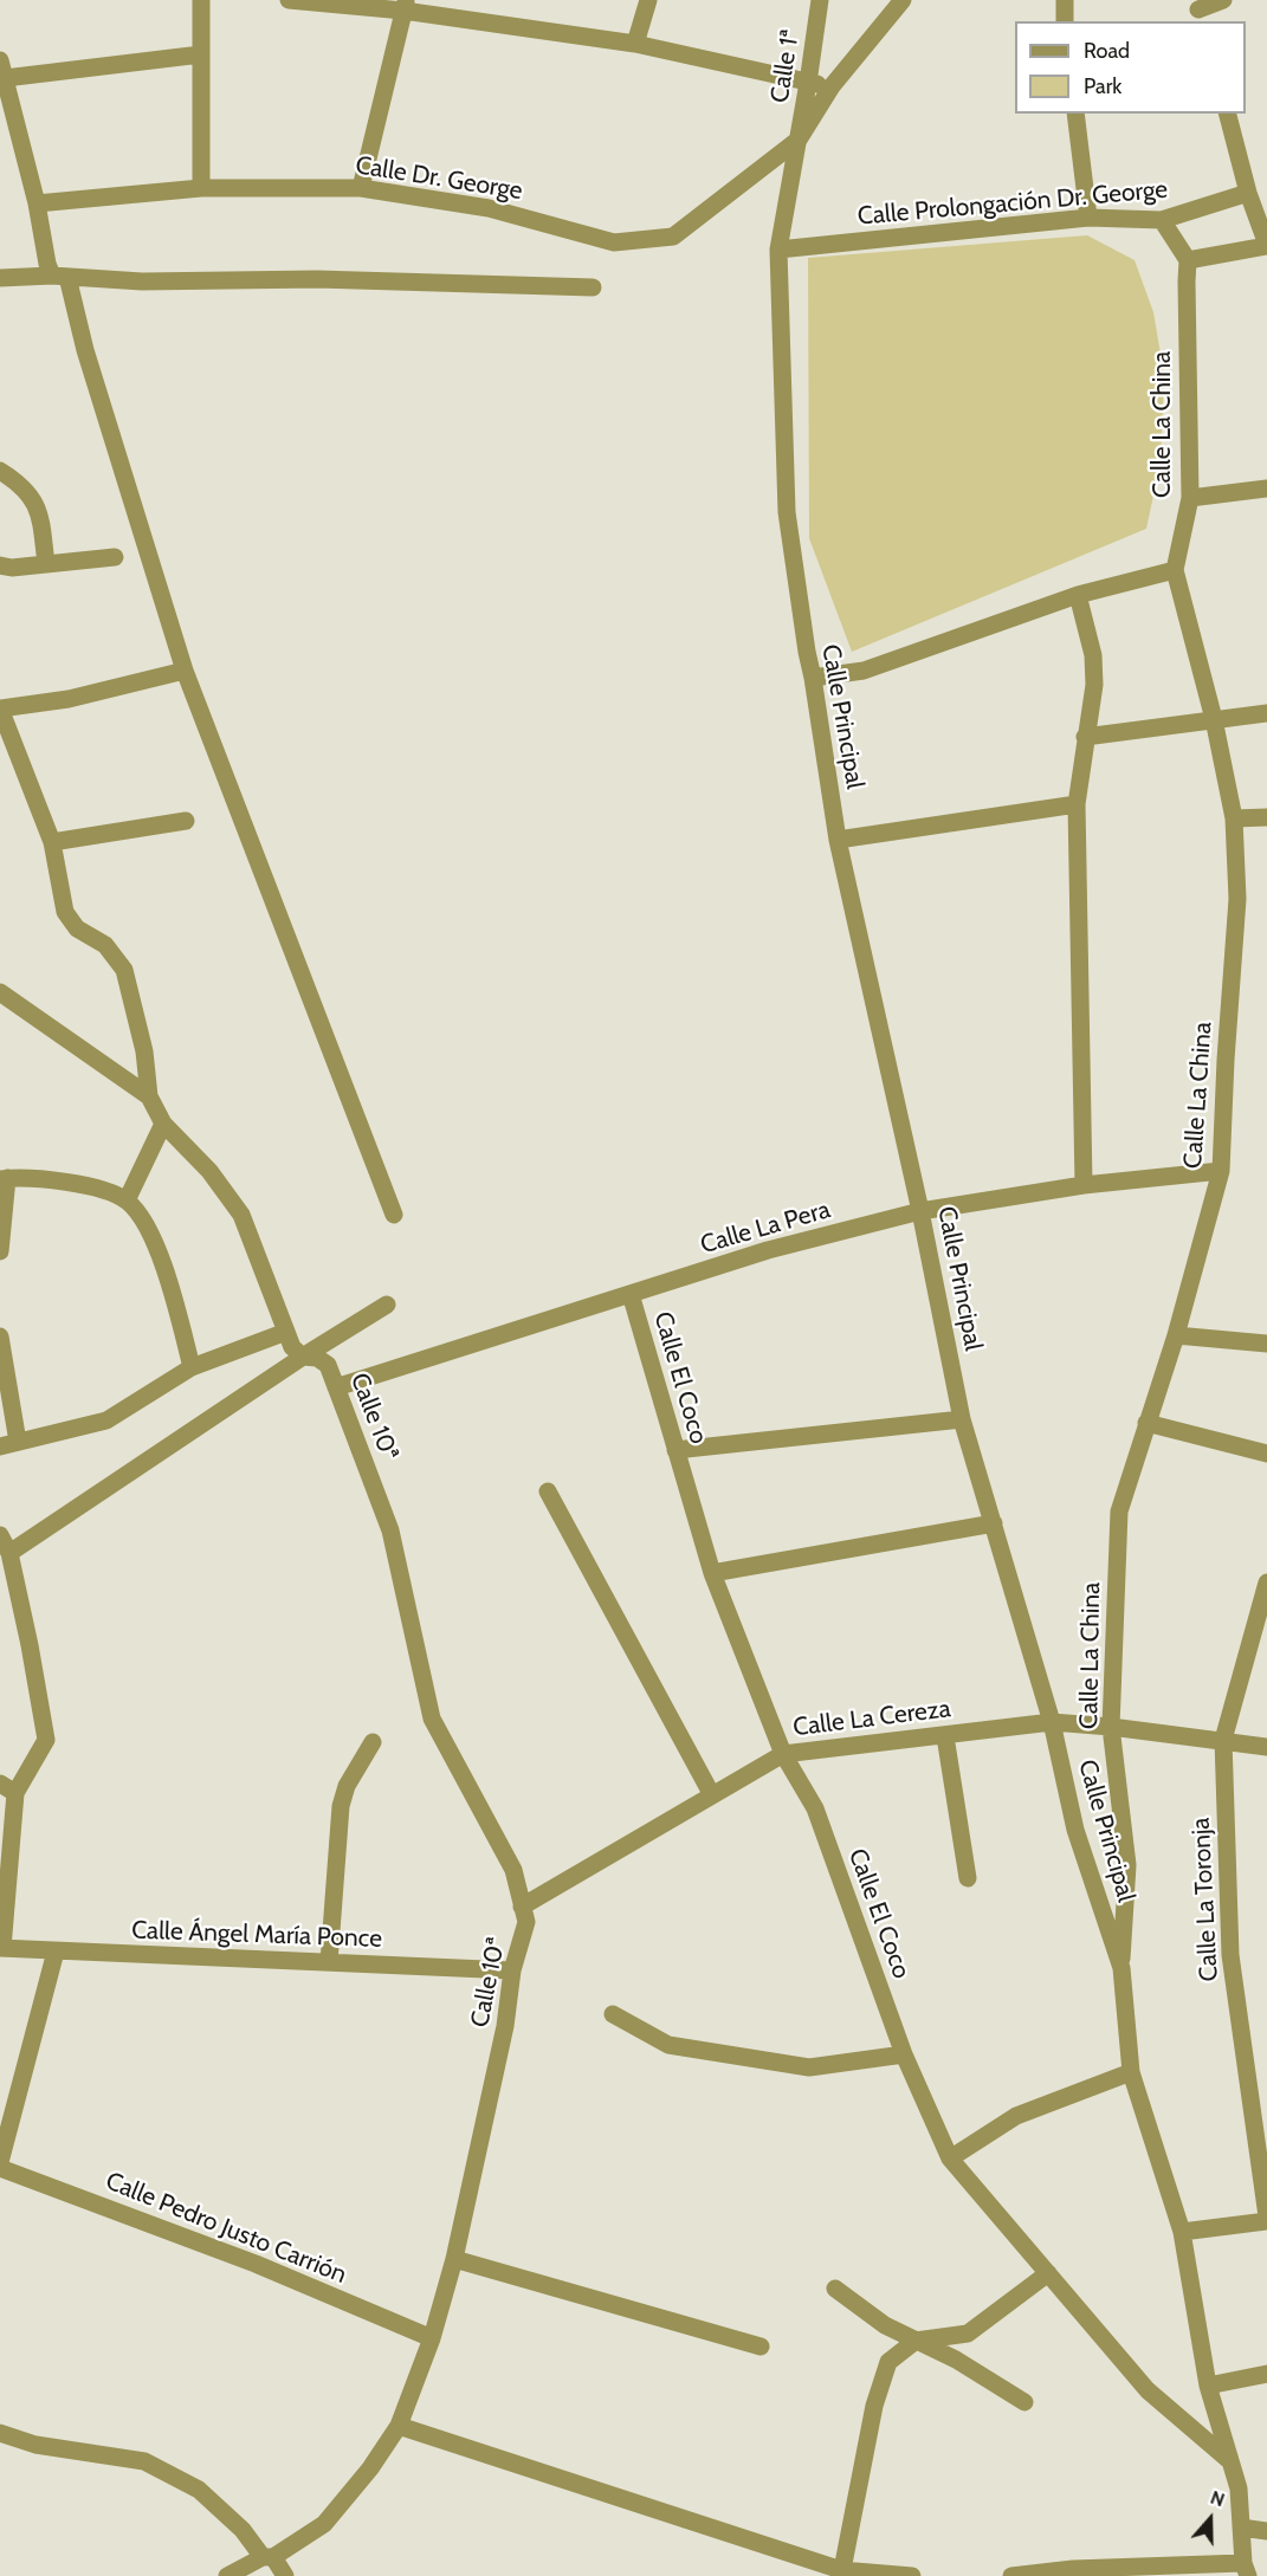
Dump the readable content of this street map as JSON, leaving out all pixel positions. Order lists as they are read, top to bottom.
{
  "streets": {
    "street": [
      "Calle 1ª",
      "Calle Dr. George",
      "Calle Prolongación Dr. George",
      "Calle La China",
      "Calle Principal",
      "Calle La Pera",
      "Calle El Coco",
      "Calle 10ª",
      "Calle La Cereza",
      "Calle La Toronja",
      "Calle Ángel María Ponce",
      "Calle Pedro Justo Carrión"
    ]
  },
  "crossings": [
    ["Calle 1ª", "Calle Dr. George"],
    ["Calle 1ª", "Calle Principal"],
    ["Calle Dr. George", "Calle Principal"],
    ["Calle Prolongación Dr. George", "Calle Principal"],
    ["Calle La China", "Calle Principal"],
    ["Calle La China", "Calle La Pera"],
    ["Calle La China", "Calle La Cereza"],
    ["Calle Principal", "Calle La Pera"],
    ["Calle Principal", "Calle El Coco"],
    ["Calle Principal", "Calle La Cereza"],
    ["Calle La Pera", "Calle El Coco"],
    ["Calle La Pera", "Calle 10ª"],
    ["Calle El Coco", "Calle La Cereza"],
    ["Calle 10ª", "Calle La Cereza"],
    ["Calle 10ª", "Calle Ángel María Ponce"],
    ["Calle 10ª", "Calle Pedro Justo Carrión"],
    ["Calle La Cereza", "Calle La Toronja"]
  ],
  "legend": ["Road", "Park"],
  "north": "top"
}
